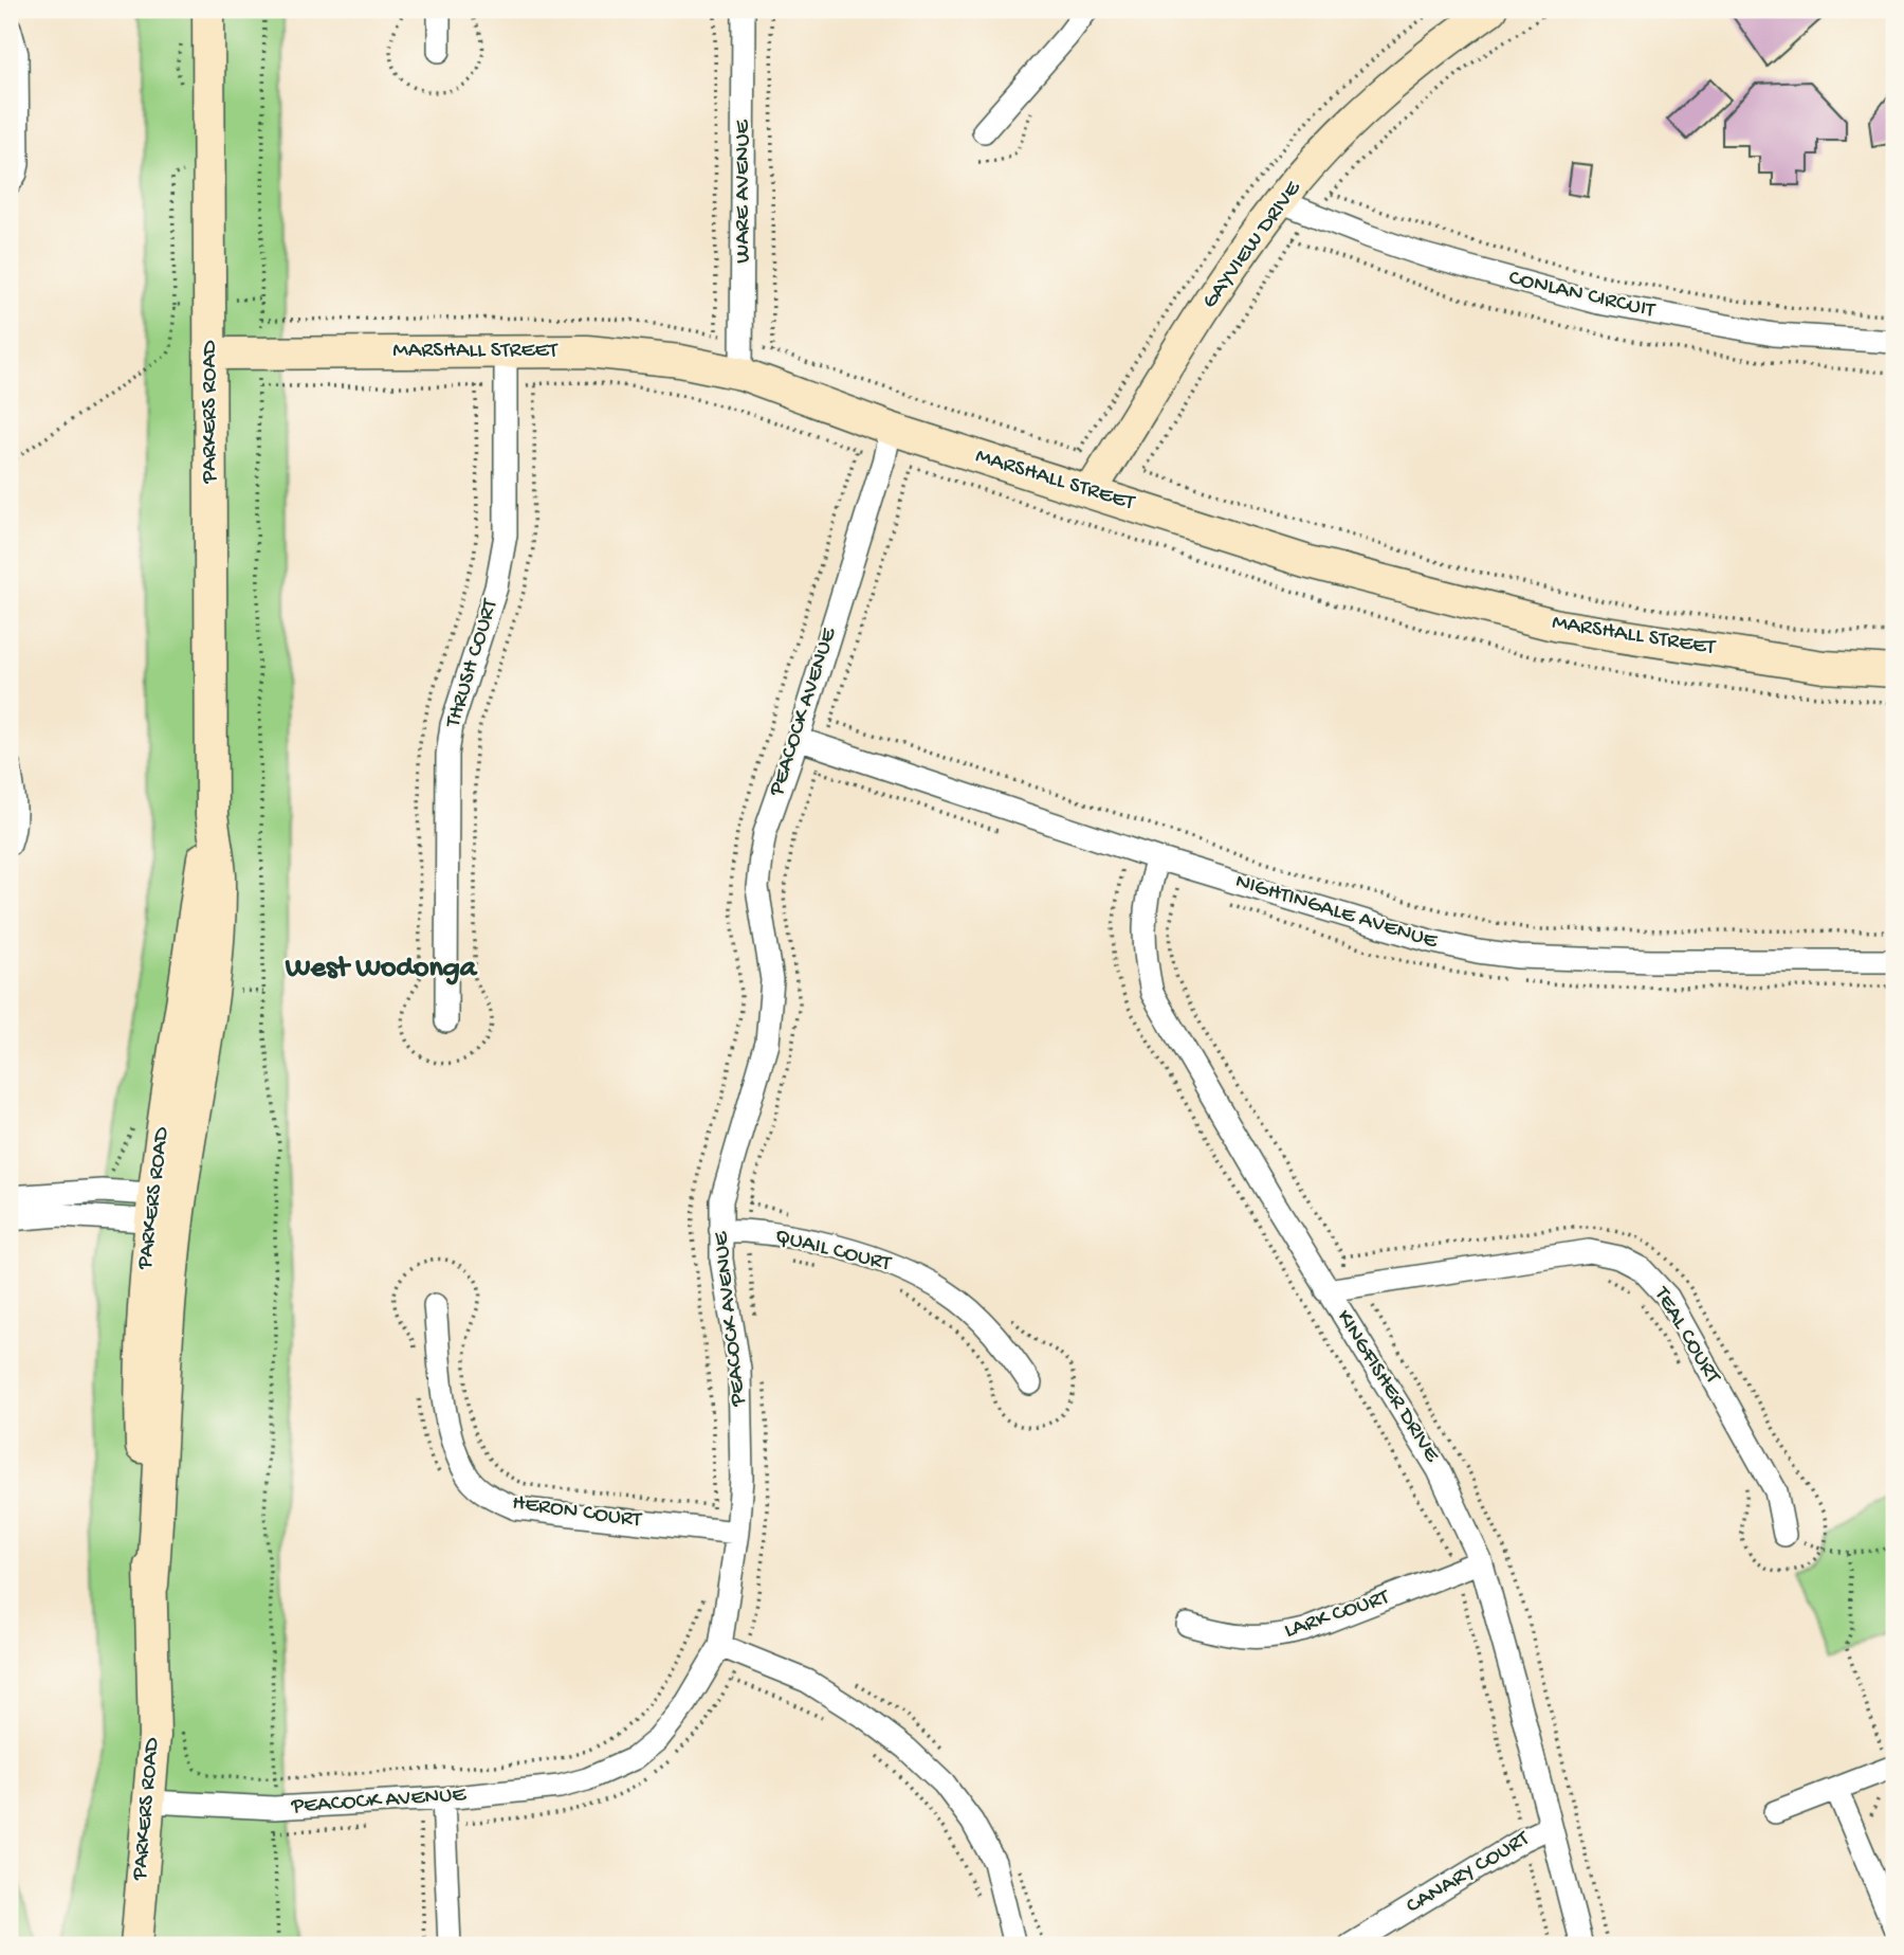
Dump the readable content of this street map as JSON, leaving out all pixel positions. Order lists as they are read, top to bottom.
{
  "streets": {
    "street": [
      "WARE AVENUE",
      "GAYVIEW DRIVE",
      "CONLAN CIRCUIT",
      "MARSHALL STREET",
      "PARKERS ROAD",
      "THRUSH COURT",
      "PEACOCK AVENUE",
      "NIGHTINGALE AVENUE",
      "QUAIL COURT",
      "TEAL COURT",
      "KINGFISHER DRIVE",
      "HERON COURT",
      "LARK COURT",
      "CANARY COURT"
    ]
  },
  "crossings": [
    ["WARE AVENUE", "MARSHALL STREET"],
    ["GAYVIEW DRIVE", "CONLAN CIRCUIT"],
    ["GAYVIEW DRIVE", "MARSHALL STREET"],
    ["MARSHALL STREET", "PARKERS ROAD"],
    ["MARSHALL STREET", "THRUSH COURT"],
    ["MARSHALL STREET", "PEACOCK AVENUE"],
    ["PARKERS ROAD", "PEACOCK AVENUE"],
    ["PEACOCK AVENUE", "NIGHTINGALE AVENUE"],
    ["PEACOCK AVENUE", "QUAIL COURT"],
    ["PEACOCK AVENUE", "HERON COURT"],
    ["NIGHTINGALE AVENUE", "KINGFISHER DRIVE"],
    ["TEAL COURT", "KINGFISHER DRIVE"],
    ["KINGFISHER DRIVE", "LARK COURT"],
    ["KINGFISHER DRIVE", "CANARY COURT"]
  ],
  "districts": ["West Wodonga"]
}
